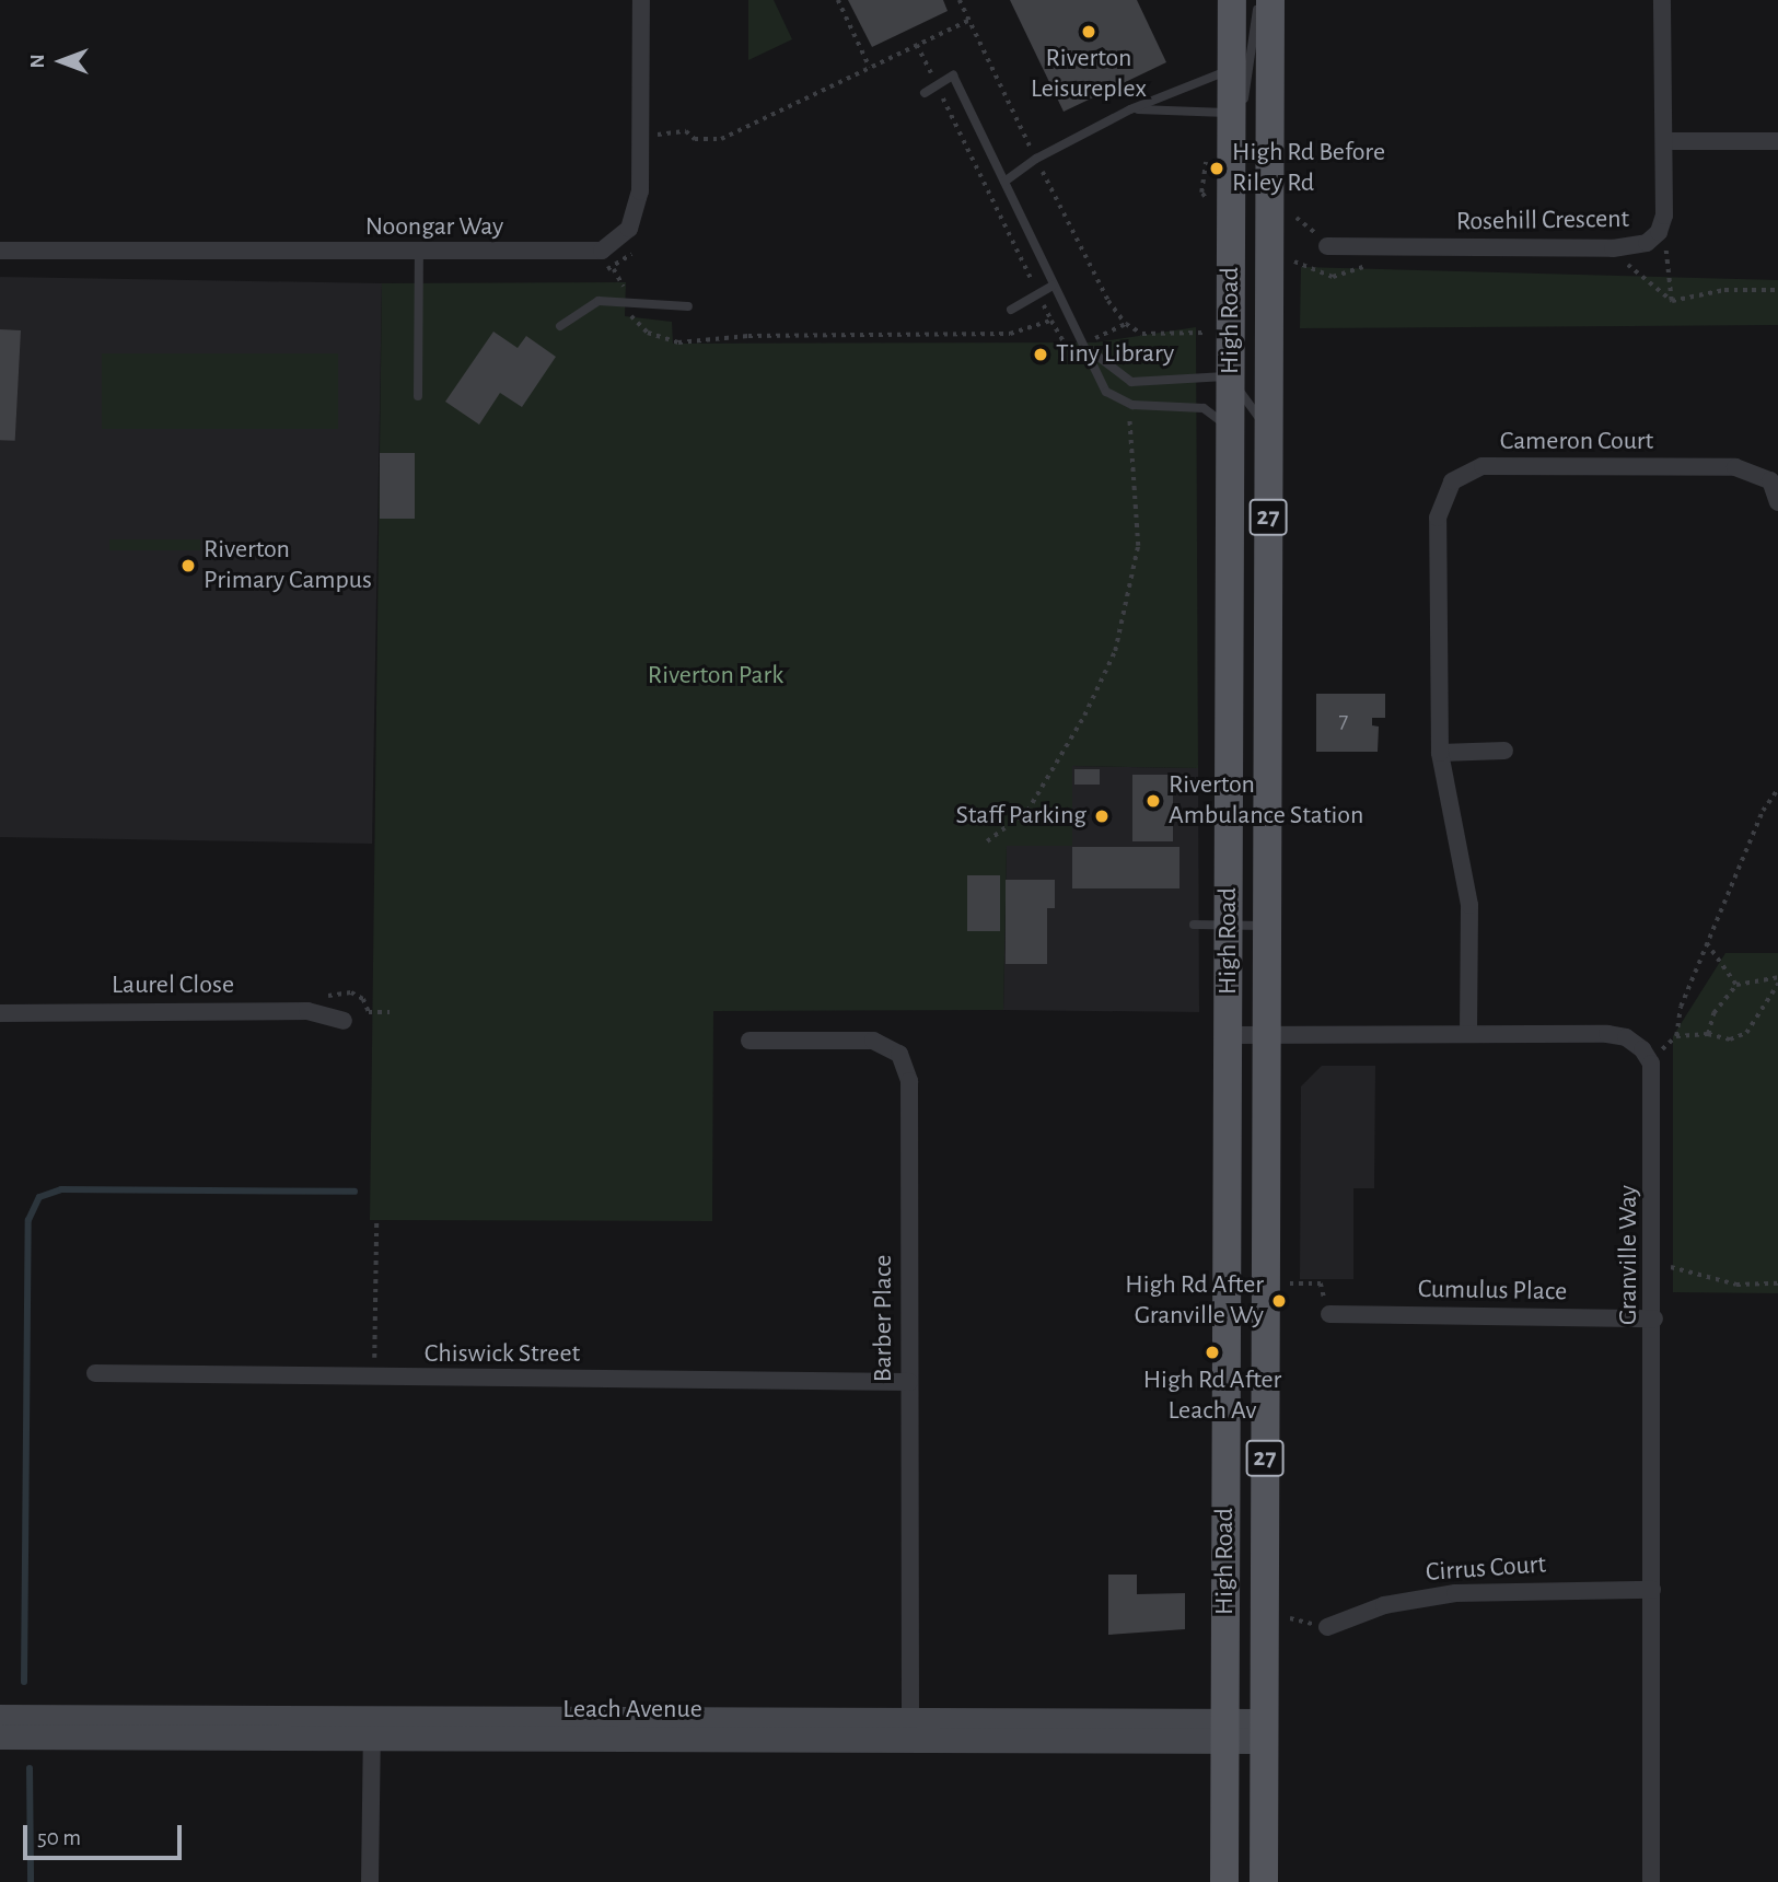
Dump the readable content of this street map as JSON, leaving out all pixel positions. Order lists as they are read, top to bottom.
{
  "streets": {
    "main road": ["High Road", "27"],
    "street": [
      "Rosehill Crescent",
      "Noongar Way",
      "Cameron Court",
      "Laurel Close",
      "Granville Way",
      "Cumulus Place",
      "Barber Place",
      "Chiswick Street",
      "Cirrus Court",
      "Leach Avenue"
    ]
  },
  "crossings": [
    ["High Road", "Leach Avenue"],
    ["Granville Way", "Cumulus Place"],
    ["Granville Way", "Cirrus Court"],
    ["Barber Place", "Chiswick Street"],
    ["Barber Place", "Leach Avenue"]
  ],
  "parks": ["Riverton Park"],
  "places": [
    "Riverton Leisureplex",
    "High Rd Before Riley Rd",
    "Tiny Library",
    "Riverton Primary Campus",
    "Riverton Ambulance Station",
    "Staff Parking",
    "High Rd After Granville Wy",
    "High Rd After Leach Av"
  ],
  "house_numbers": ["7"],
  "scale_bar": "50 m",
  "north": "left"
}
